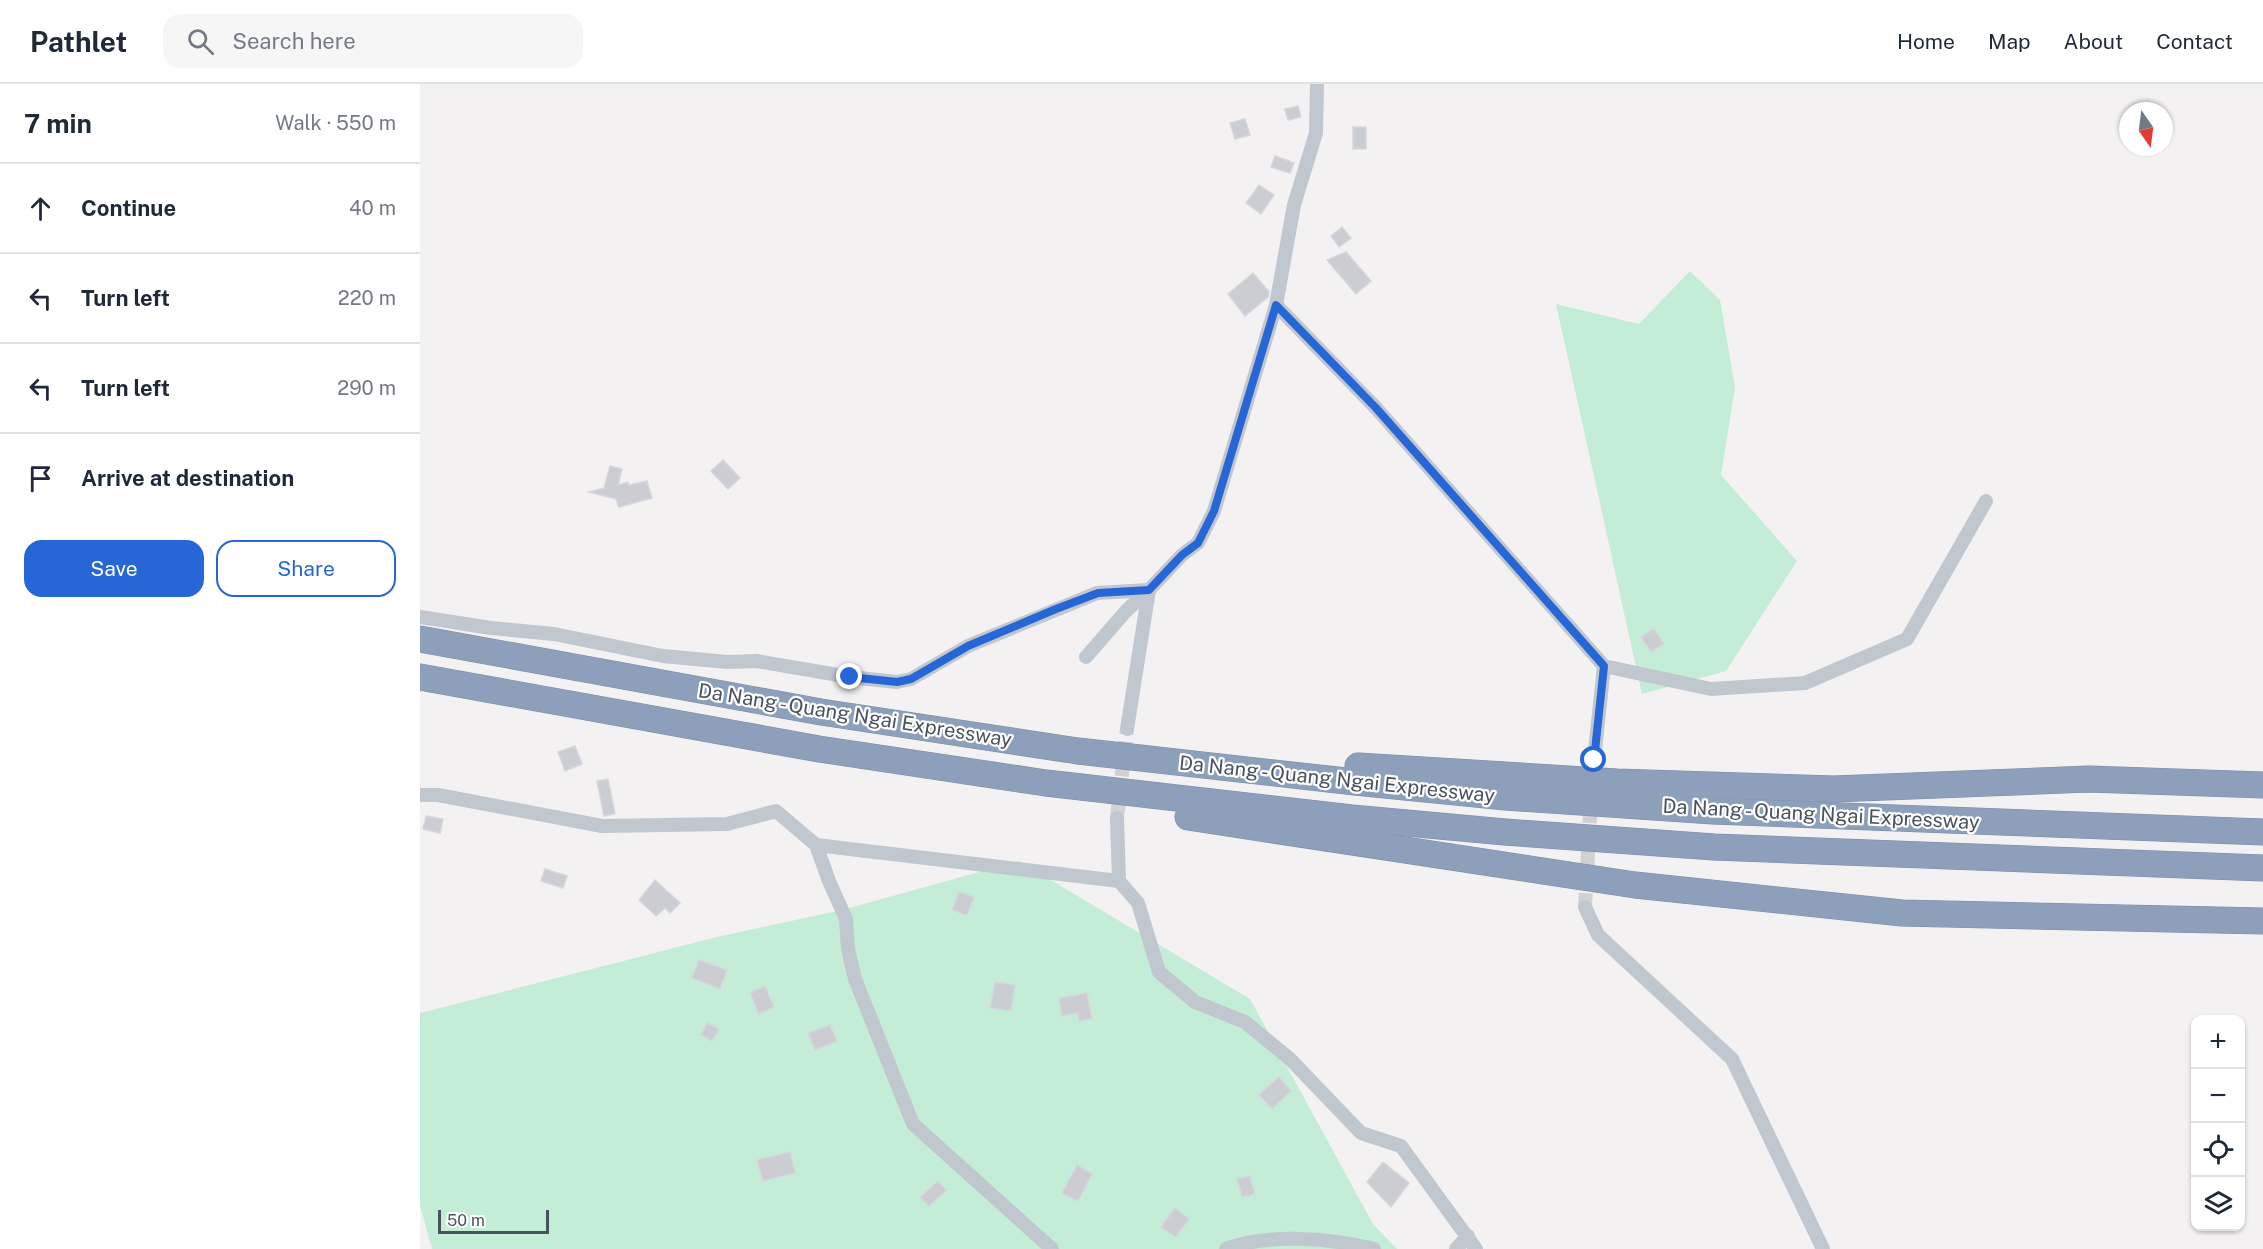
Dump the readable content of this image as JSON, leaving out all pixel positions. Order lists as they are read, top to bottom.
{
  "streets": {
    "highway": ["Da Nang - Quang Ngai Expressway"]
  },
  "scale_bar": "50 m",
  "north": "bottom",
  "page": {
    "header": "Pathlet",
    "search": "Search here",
    "nav": [
      "Home",
      "Map",
      "About",
      "Contact"
    ],
    "heading": ["7 min", "Walk · 550 m"],
    "list": [
      ["Continue", "40 m"],
      ["Turn left", "220 m"],
      ["Turn left", "290 m"],
      "Arrive at destination"
    ],
    "buttons": ["Save", "Share"],
    "map_buttons": ["+", "−"],
    "scale": "50 m"
  }
}
